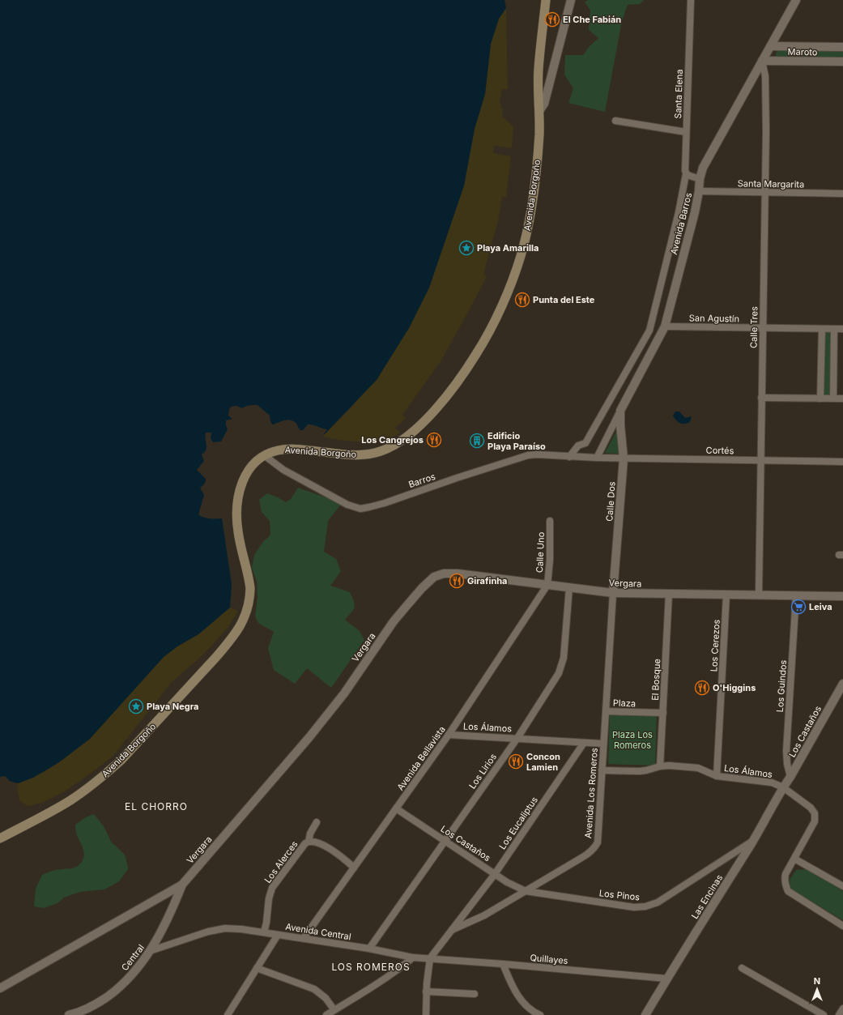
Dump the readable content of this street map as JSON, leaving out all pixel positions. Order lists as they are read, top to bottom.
{
  "streets": {
    "main road": ["Avenida Borgoño"],
    "street": [
      "Maroto",
      "Santa Elena",
      "Santa Margarita",
      "Avenida Barros",
      "San Agustín",
      "Calle Tres",
      "Cortés",
      "Barros",
      "Calle Dos",
      "Calle Uno",
      "Vergara",
      "Los Cerezos",
      "El Bosque",
      "Los Guindos",
      "Plaza",
      "Los Álamos",
      "Los Castaños",
      "Avenida Bellavista",
      "Los Lirios",
      "Avenida Los Romeros",
      "Los Eucaliptus",
      "Los Alerces",
      "Los Pinos",
      "Las Encinas",
      "Avenida Central",
      "Central",
      "Quillayes"
    ]
  },
  "crossings": [
    ["Maroto", "Avenida Barros"],
    ["Maroto", "Calle Tres"],
    ["Santa Elena", "Avenida Barros"],
    ["Santa Margarita", "Avenida Barros"],
    ["Santa Margarita", "Calle Tres"],
    ["Avenida Borgoño", "Barros"],
    ["Avenida Barros", "San Agustín"],
    ["Avenida Barros", "Calle Tres"],
    ["Avenida Barros", "Cortés"],
    ["Avenida Barros", "Barros"],
    ["Avenida Barros", "Calle Dos"],
    ["San Agustín", "Calle Tres"],
    ["Calle Tres", "Cortés"],
    ["Calle Tres", "Vergara"],
    ["Cortés", "Barros"],
    ["Cortés", "Calle Dos"],
    ["Calle Dos", "Vergara"],
    ["Calle Dos", "Avenida Los Romeros"],
    ["Calle Uno", "Vergara"],
    ["Calle Uno", "Avenida Bellavista"],
    ["Vergara", "Los Cerezos"],
    ["Vergara", "El Bosque"],
    ["Vergara", "Los Guindos"],
    ["Vergara", "Avenida Bellavista"],
    ["Vergara", "Los Lirios"],
    ["Vergara", "Avenida Los Romeros"],
    ["Vergara", "Central"],
    ["Los Cerezos", "Los Álamos"],
    ["El Bosque", "Plaza"],
    ["El Bosque", "Los Álamos"],
    ["Los Guindos", "Los Castaños"],
    ["Plaza", "Avenida Los Romeros"],
    ["Los Álamos", "Los Castaños"],
    ["Los Álamos", "Avenida Bellavista"],
    ["Los Álamos", "Los Lirios"],
    ["Los Álamos", "Avenida Los Romeros"],
    ["Los Álamos", "Los Eucaliptus"],
    ["Los Álamos", "Las Encinas"],
    ["Los Castaños", "Avenida Bellavista"],
    ["Los Castaños", "Los Lirios"],
    ["Los Castaños", "Avenida Los Romeros"],
    ["Los Castaños", "Los Eucaliptus"],
    ["Los Castaños", "Los Pinos"],
    ["Los Castaños", "Las Encinas"],
    ["Avenida Bellavista", "Los Alerces"],
    ["Avenida Bellavista", "Avenida Central"],
    ["Los Lirios", "Avenida Central"],
    ["Avenida Los Romeros", "Los Eucaliptus"],
    ["Avenida Los Romeros", "Los Pinos"],
    ["Los Eucaliptus", "Avenida Central"],
    ["Los Eucaliptus", "Quillayes"],
    ["Los Alerces", "Avenida Central"],
    ["Los Pinos", "Las Encinas"],
    ["Las Encinas", "Quillayes"],
    ["Avenida Central", "Central"],
    ["Avenida Central", "Quillayes"]
  ],
  "districts": ["EL CHORRO", "LOS ROMEROS"],
  "parks": ["Plaza Los Romeros"],
  "places": {
    "restaurant": [
      "El Che Fabián",
      "Punta del Este",
      "Los Cangrejos",
      "Girafinha",
      "O'Higgins",
      "Concon Lamien"
    ],
    "place": ["Playa Amarilla", "Playa Negra"],
    "building": ["Edificio Playa Paraíso"],
    "supermarket": ["Leiva"]
  },
  "north": "top"
}
